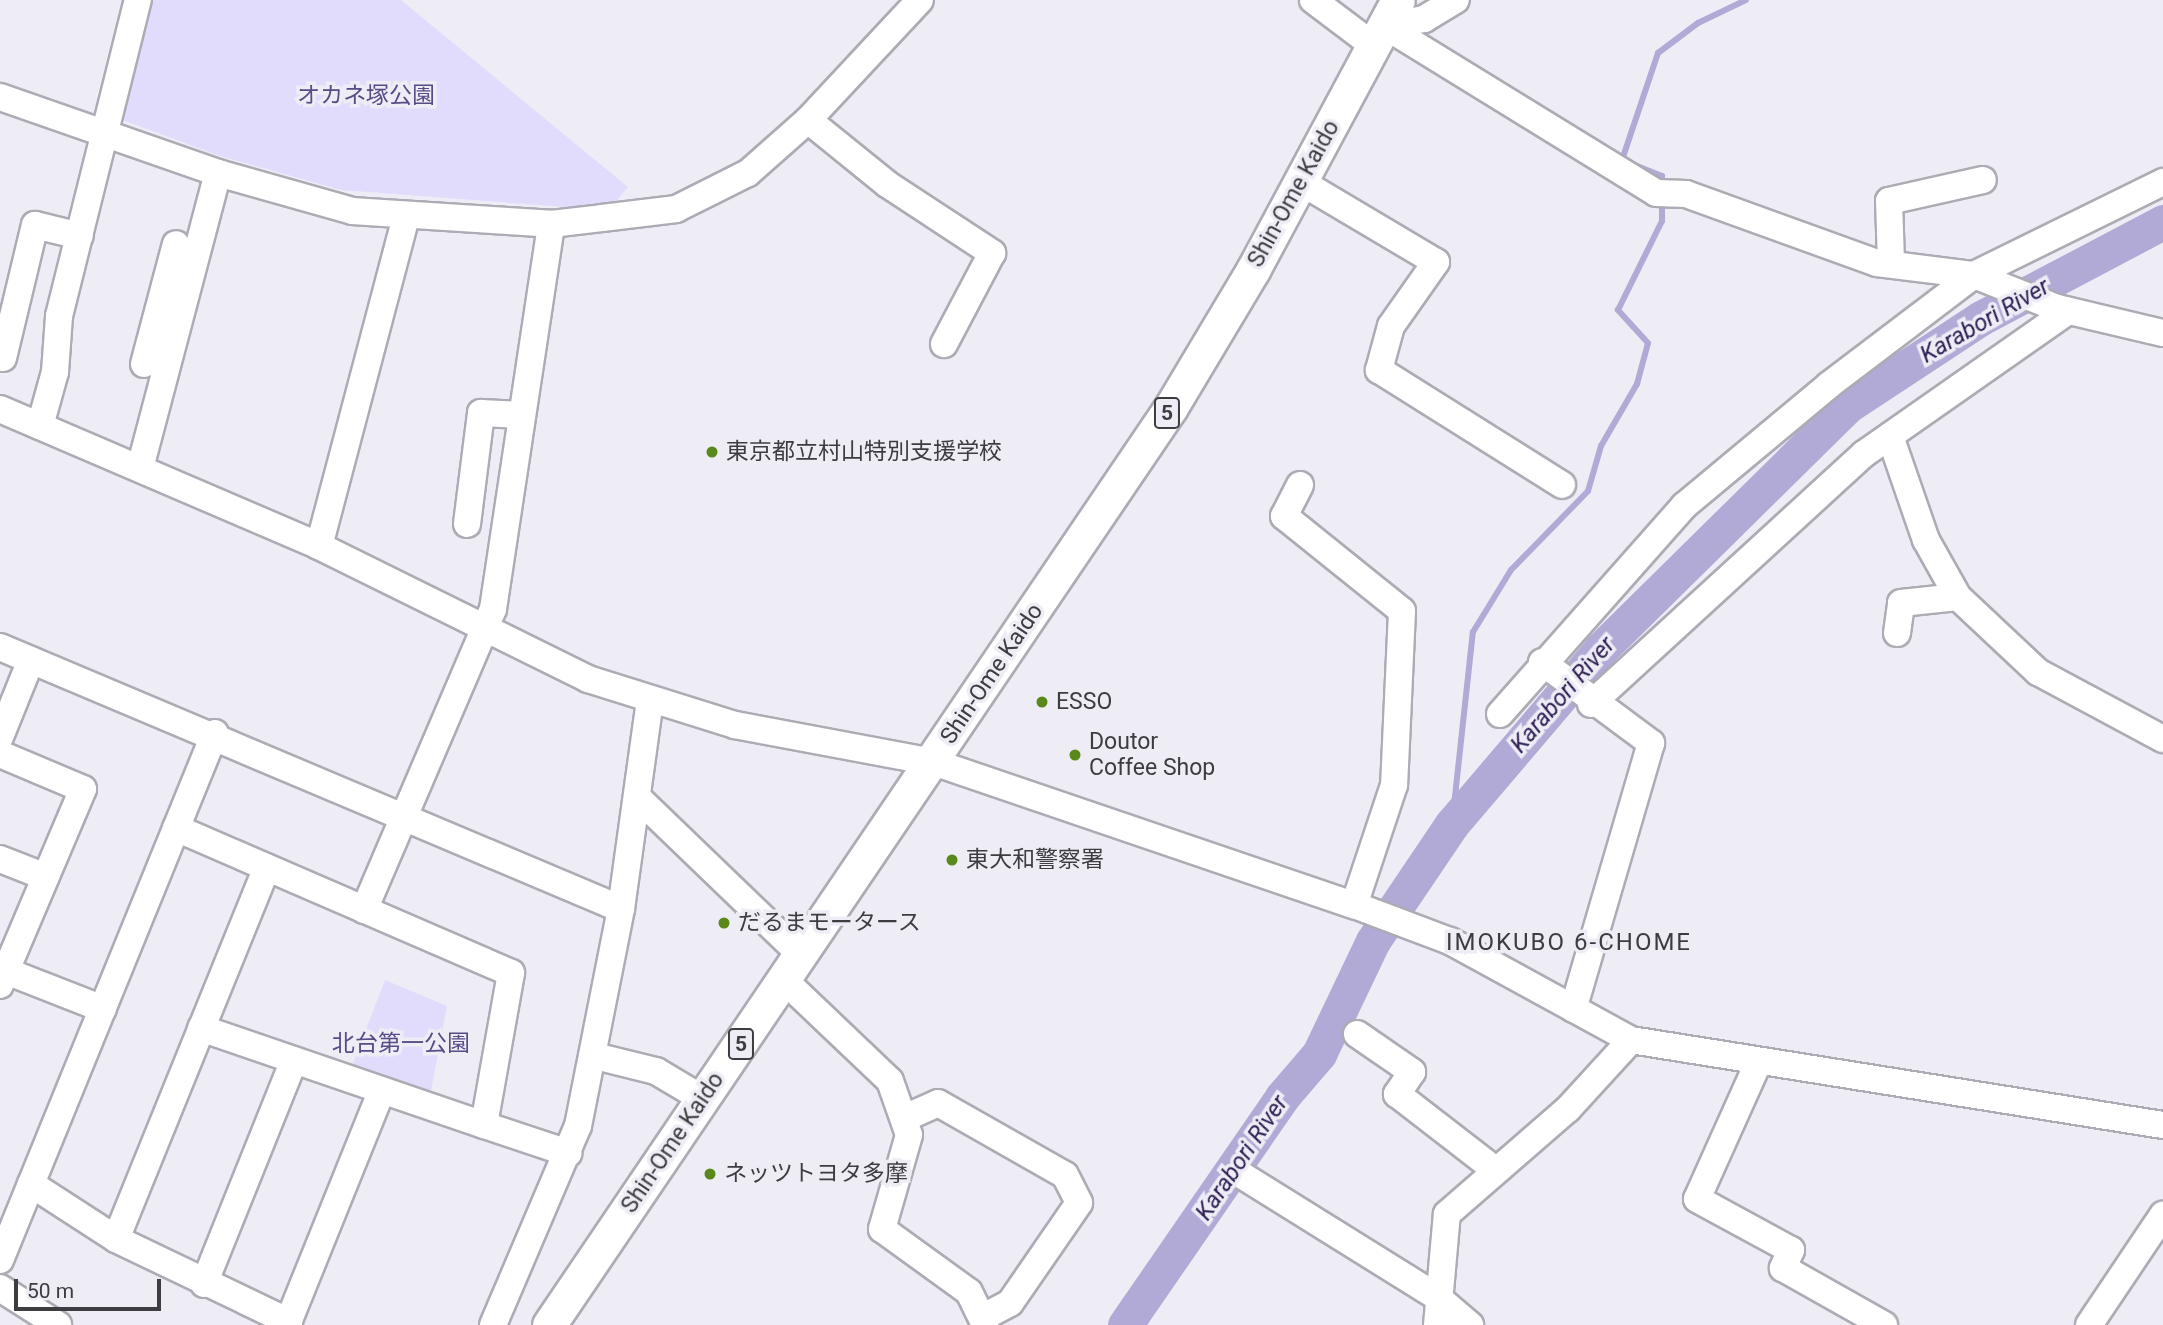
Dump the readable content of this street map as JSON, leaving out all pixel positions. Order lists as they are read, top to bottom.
{
  "streets": {
    "main road": ["Shin-Ome Kaido", "5"]
  },
  "districts": ["IMOKUBO 6-CHOME"],
  "water": ["Karabori River"],
  "parks": ["オカネ塚公園", "北台第一公園"],
  "places": [
    "東京都立村山特別支援学校",
    "ESSO",
    "Doutor Coffee Shop",
    "東大和警察署",
    "だるまモータース",
    "ネッツトヨタ多摩"
  ],
  "scale_bar": "50 m"
}
